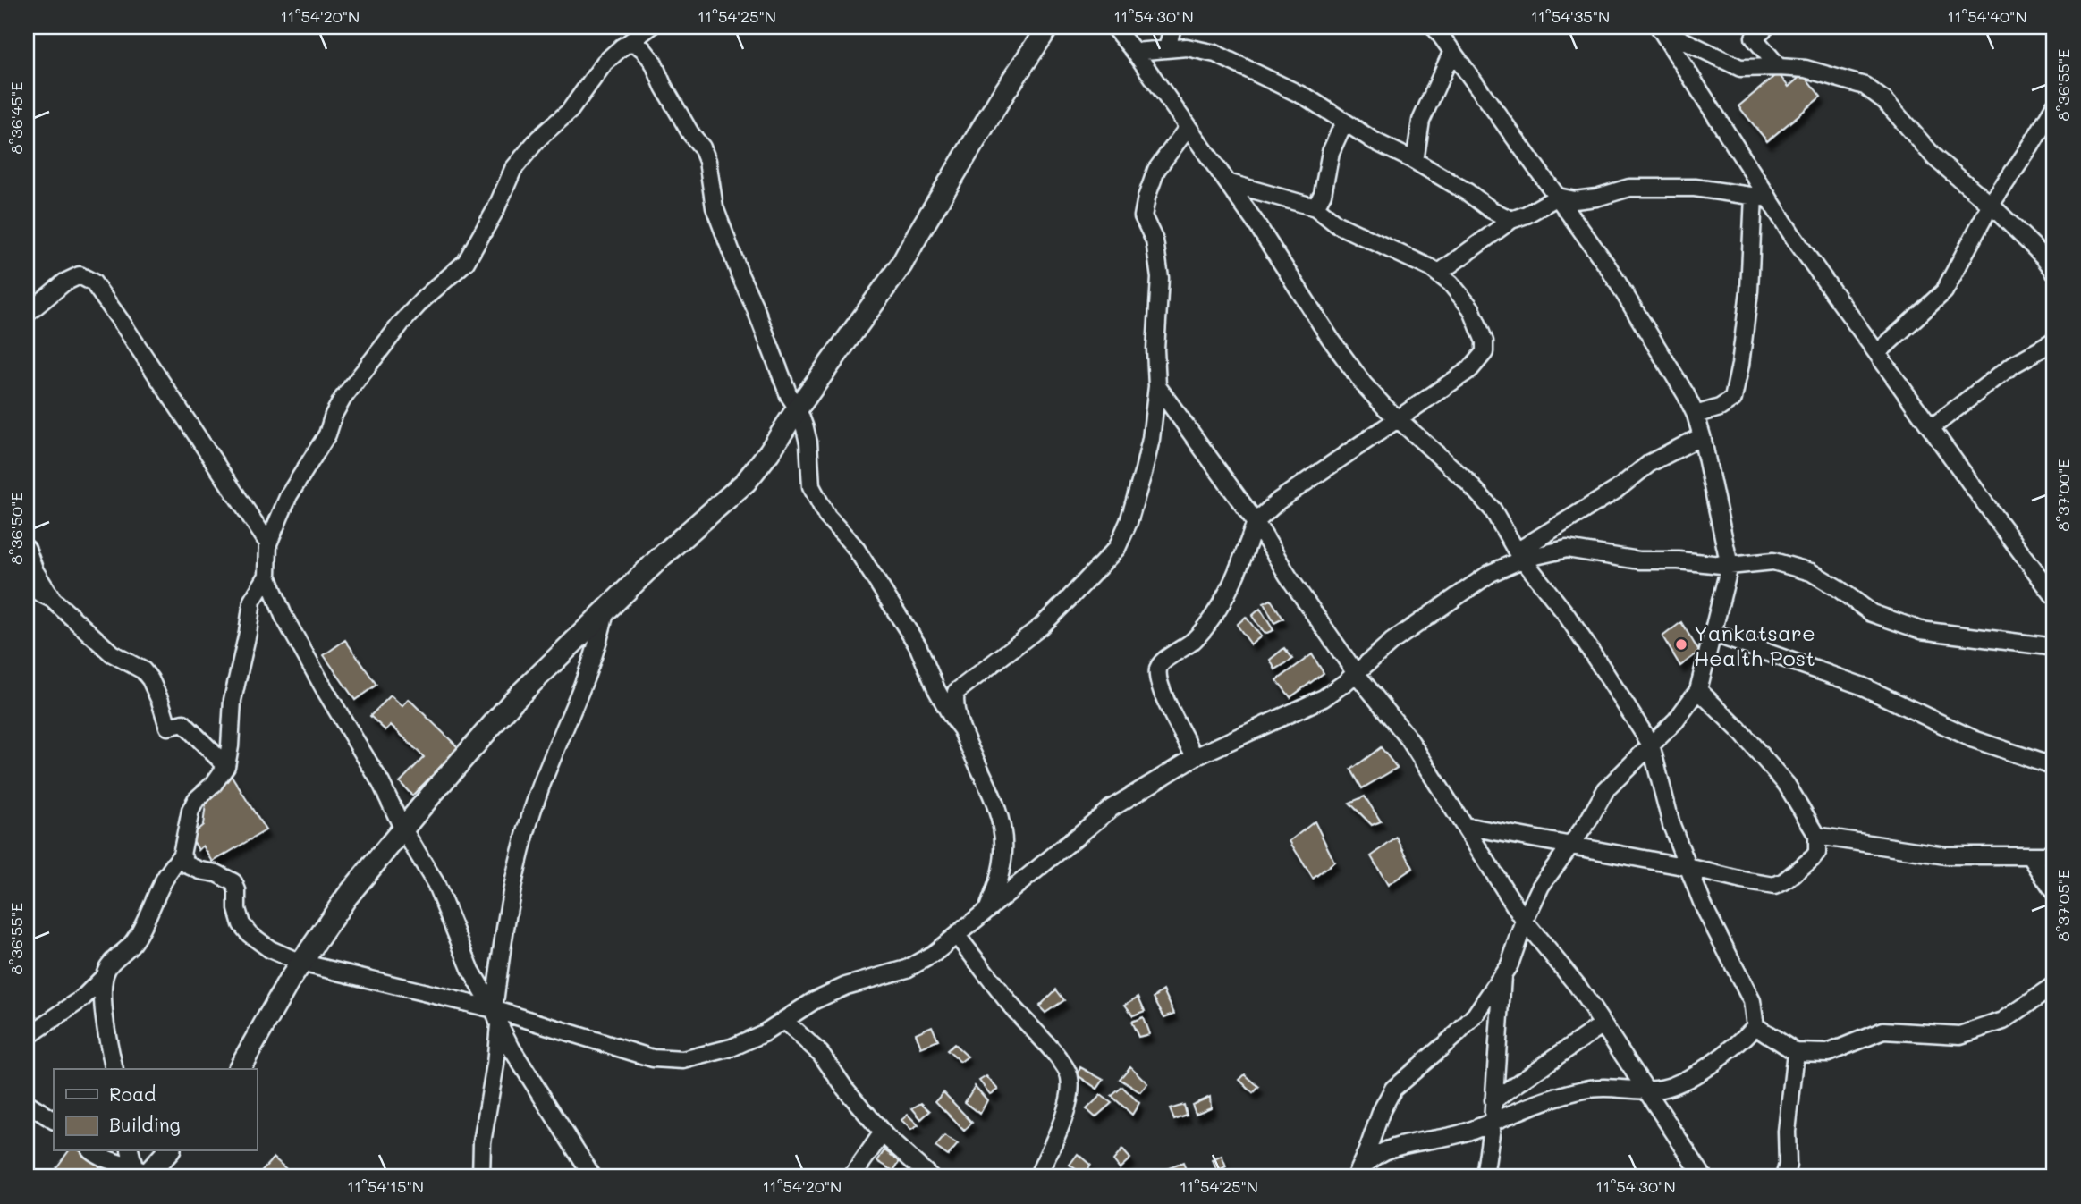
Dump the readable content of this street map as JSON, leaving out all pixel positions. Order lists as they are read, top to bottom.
{
  "places": ["Yankatsare Health Post"],
  "legend": ["Road", "Building"],
  "coordinates": [
    "11°54'20\"N",
    "11°54'25\"N",
    "11°54'30\"N",
    "11°54'35\"N",
    "11°54'40\"N",
    "8°36'55\"E",
    "8°36'45\"E",
    "8°37'00\"E",
    "8°36'50\"E",
    "8°37'05\"E",
    "11°54'15\"N"
  ]
}
